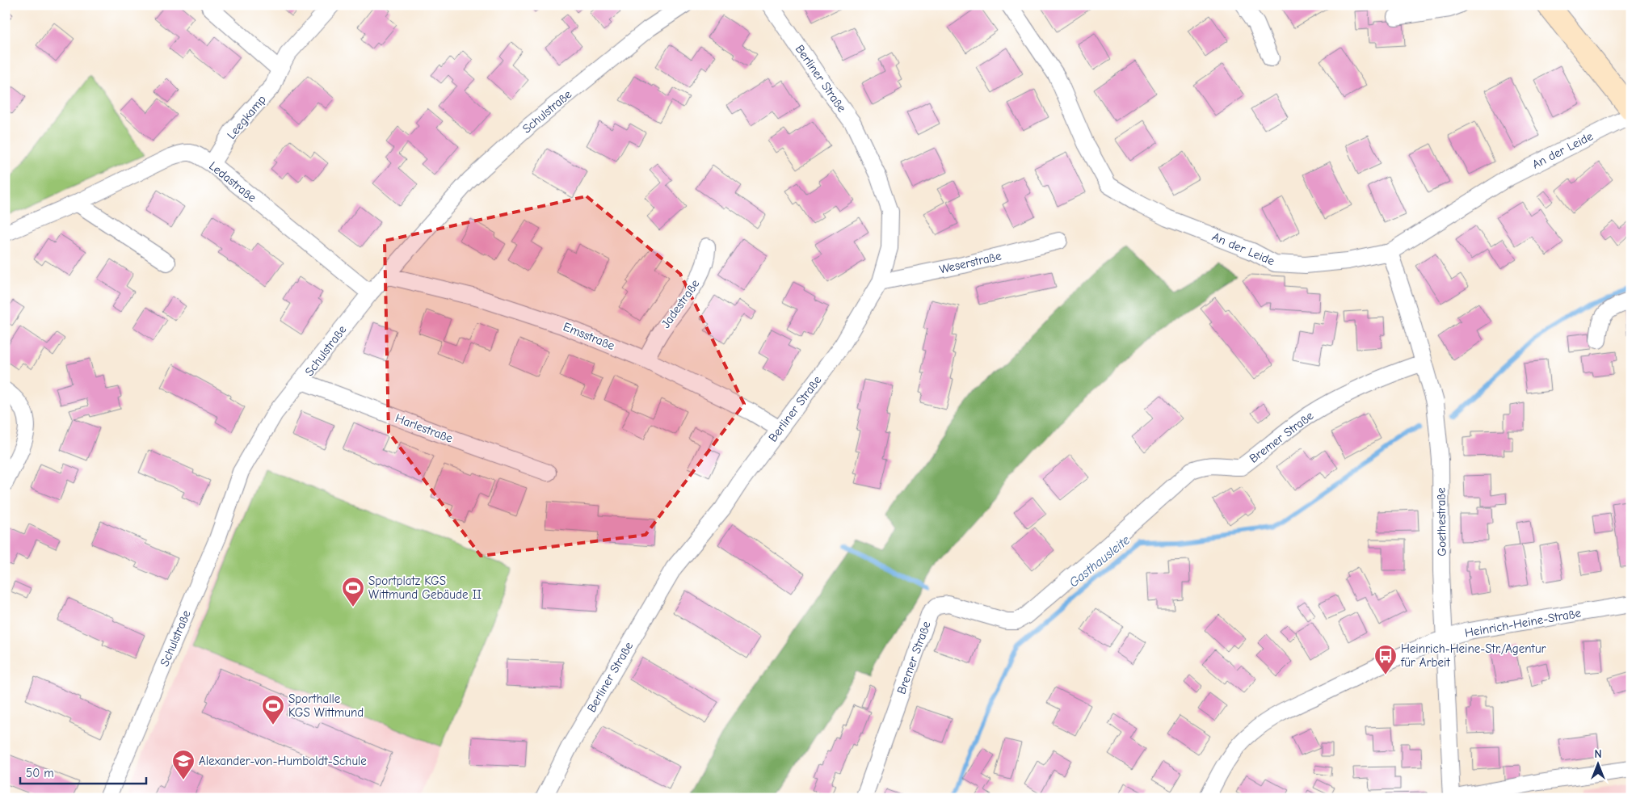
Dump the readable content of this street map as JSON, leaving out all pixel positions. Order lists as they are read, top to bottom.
{
  "streets": {
    "street": [
      "Berliner Straße",
      "Schulstraße",
      "Leegkamp",
      "An der Leide",
      "Ledastraße",
      "Weserstraße",
      "Jadestraße",
      "Emsstraße",
      "Harlestraße",
      "Bremer Straße",
      "Goethestraße",
      "Heinrich-Heine-Straße"
    ]
  },
  "crossings": [
    ["Berliner Straße", "Weserstraße"],
    ["Berliner Straße", "Emsstraße"],
    ["Schulstraße", "Ledastraße"],
    ["Schulstraße", "Emsstraße"],
    ["Schulstraße", "Harlestraße"],
    ["Leegkamp", "Ledastraße"],
    ["An der Leide", "Goethestraße"],
    ["Jadestraße", "Emsstraße"],
    ["Bremer Straße", "Goethestraße"],
    ["Goethestraße", "Heinrich-Heine-Straße"]
  ],
  "water": ["Gasthausleite"],
  "places": {
    "sports": ["Sportplatz KGS Wittmund Gebäude II", "Sporthalle KGS Wittmund"],
    "bus stop": ["Heinrich-Heine-Str./Agentur für Arbeit"],
    "school or university": ["Alexander-von-Humboldt-Schule"]
  },
  "scale_bar": "50 m",
  "north": "top"
}
